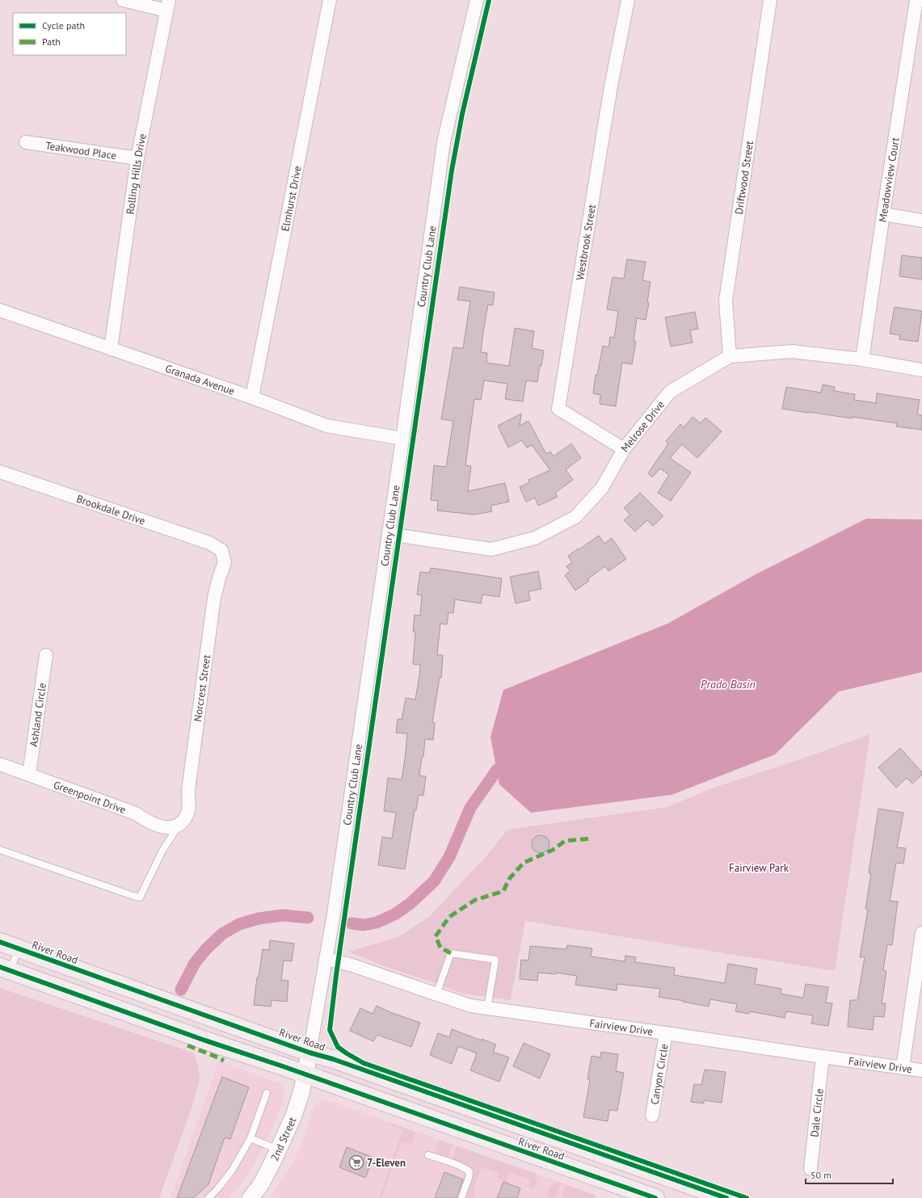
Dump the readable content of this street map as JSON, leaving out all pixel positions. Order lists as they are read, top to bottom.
{
  "streets": {
    "main road": ["River Road"],
    "street": [
      "Teakwood Place",
      "Rolling Hills Drive",
      "Driftwood Street",
      "Meadowview Court",
      "Elmhurst Drive",
      "Westbrook Street",
      "Country Club Lane",
      "Granada Avenue",
      "Melrose Drive",
      "Brookdale Drive",
      "Norcrest Street",
      "Ashland Circle",
      "Greenpoint Drive",
      "Fairview Drive",
      "Canyon Circle",
      "Dale Circle",
      "2nd Street"
    ]
  },
  "crossings": [
    ["Teakwood Place", "Rolling Hills Drive"],
    ["Rolling Hills Drive", "Granada Avenue"],
    ["Driftwood Street", "Melrose Drive"],
    ["Meadowview Court", "Melrose Drive"],
    ["Elmhurst Drive", "Granada Avenue"],
    ["Westbrook Street", "Melrose Drive"],
    ["Country Club Lane", "Granada Avenue"],
    ["Country Club Lane", "Melrose Drive"],
    ["Country Club Lane", "River Road"],
    ["Country Club Lane", "Fairview Drive"],
    ["Country Club Lane", "2nd Street"],
    ["Brookdale Drive", "Norcrest Street"],
    ["Norcrest Street", "Greenpoint Drive"],
    ["Ashland Circle", "Greenpoint Drive"],
    ["River Road", "2nd Street"],
    ["Fairview Drive", "Canyon Circle"],
    ["Fairview Drive", "Dale Circle"]
  ],
  "water": ["Prado Basin"],
  "parks": ["Fairview Park"],
  "places": {
    "supermarket": ["7-Eleven"]
  },
  "legend": ["Cycle path", "Path"],
  "scale_bar": "50 m"
}
